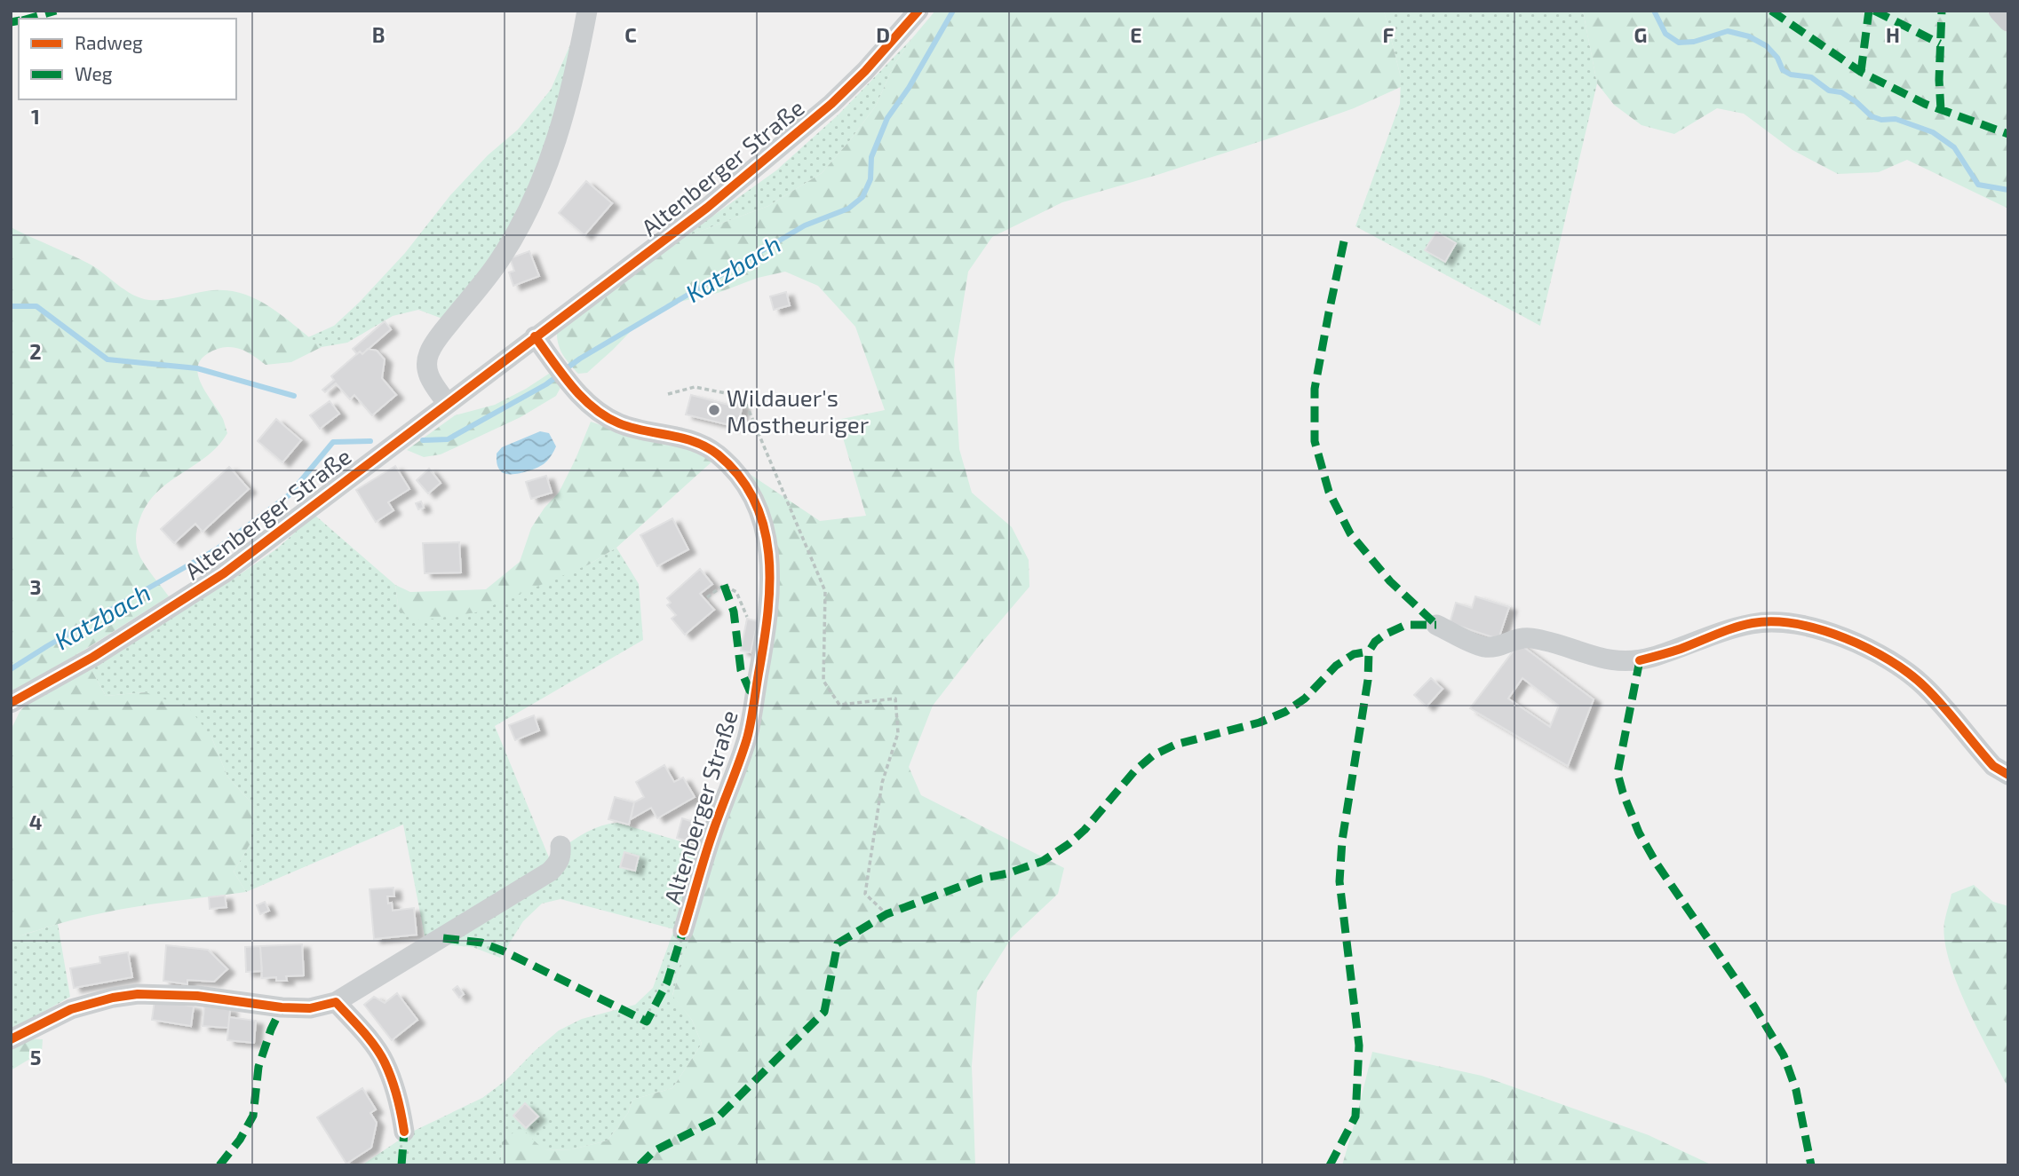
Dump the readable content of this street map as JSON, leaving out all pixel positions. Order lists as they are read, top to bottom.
{
  "streets": {
    "street": ["Altenberger Straße"]
  },
  "water": ["Katzbach"],
  "places": ["Wildauer's Mostheuriger"],
  "legend": ["Radweg", "Weg"],
  "grid": {
    "columns": [
      "B",
      "C",
      "D",
      "E",
      "F",
      "G",
      "H"
    ],
    "rows": [
      "1",
      "2",
      "3",
      "4",
      "5"
    ]
  }
}
